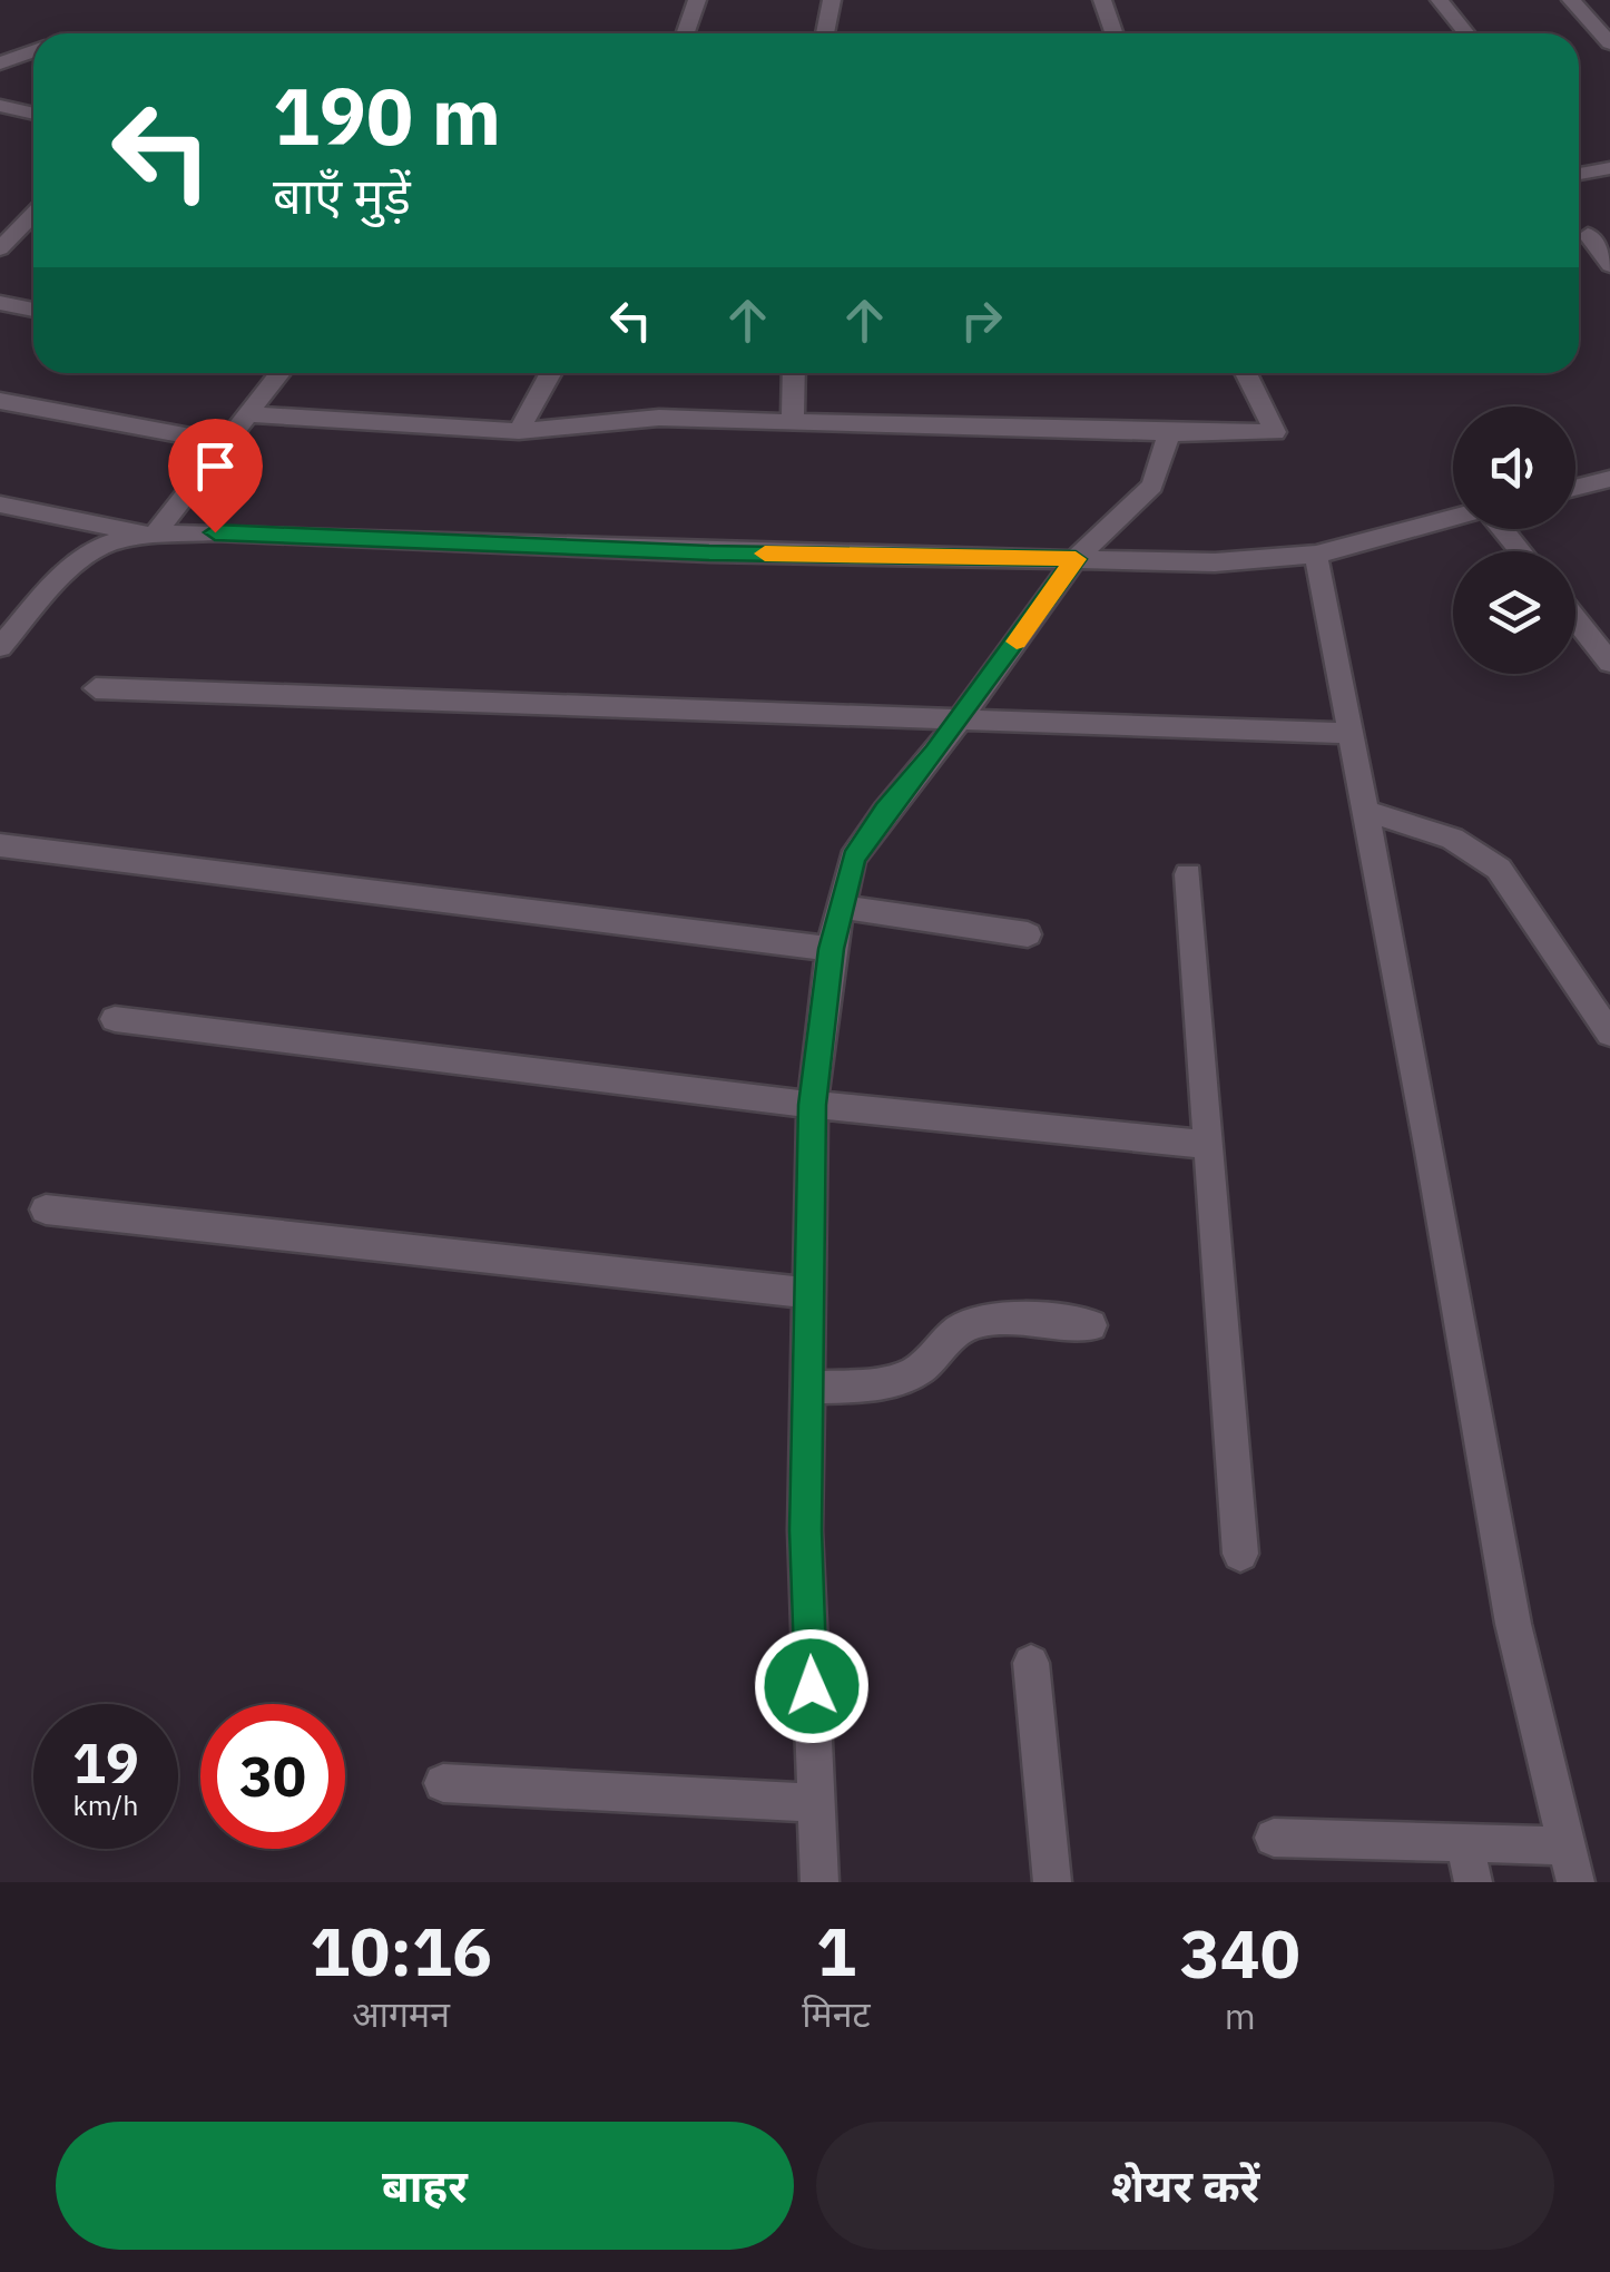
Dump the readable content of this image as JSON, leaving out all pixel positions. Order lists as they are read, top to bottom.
{
  "page": {
    "turn": ["190 m", "बाएँ मुड़ें"],
    "speed": "19 km/h",
    "limit": "30",
    "eta": [
      "10:16",
      "आगमन",
      "1",
      "मिनट",
      "340",
      "m"
    ],
    "buttons": ["बाहर", "शेयर करें"]
  }
}
